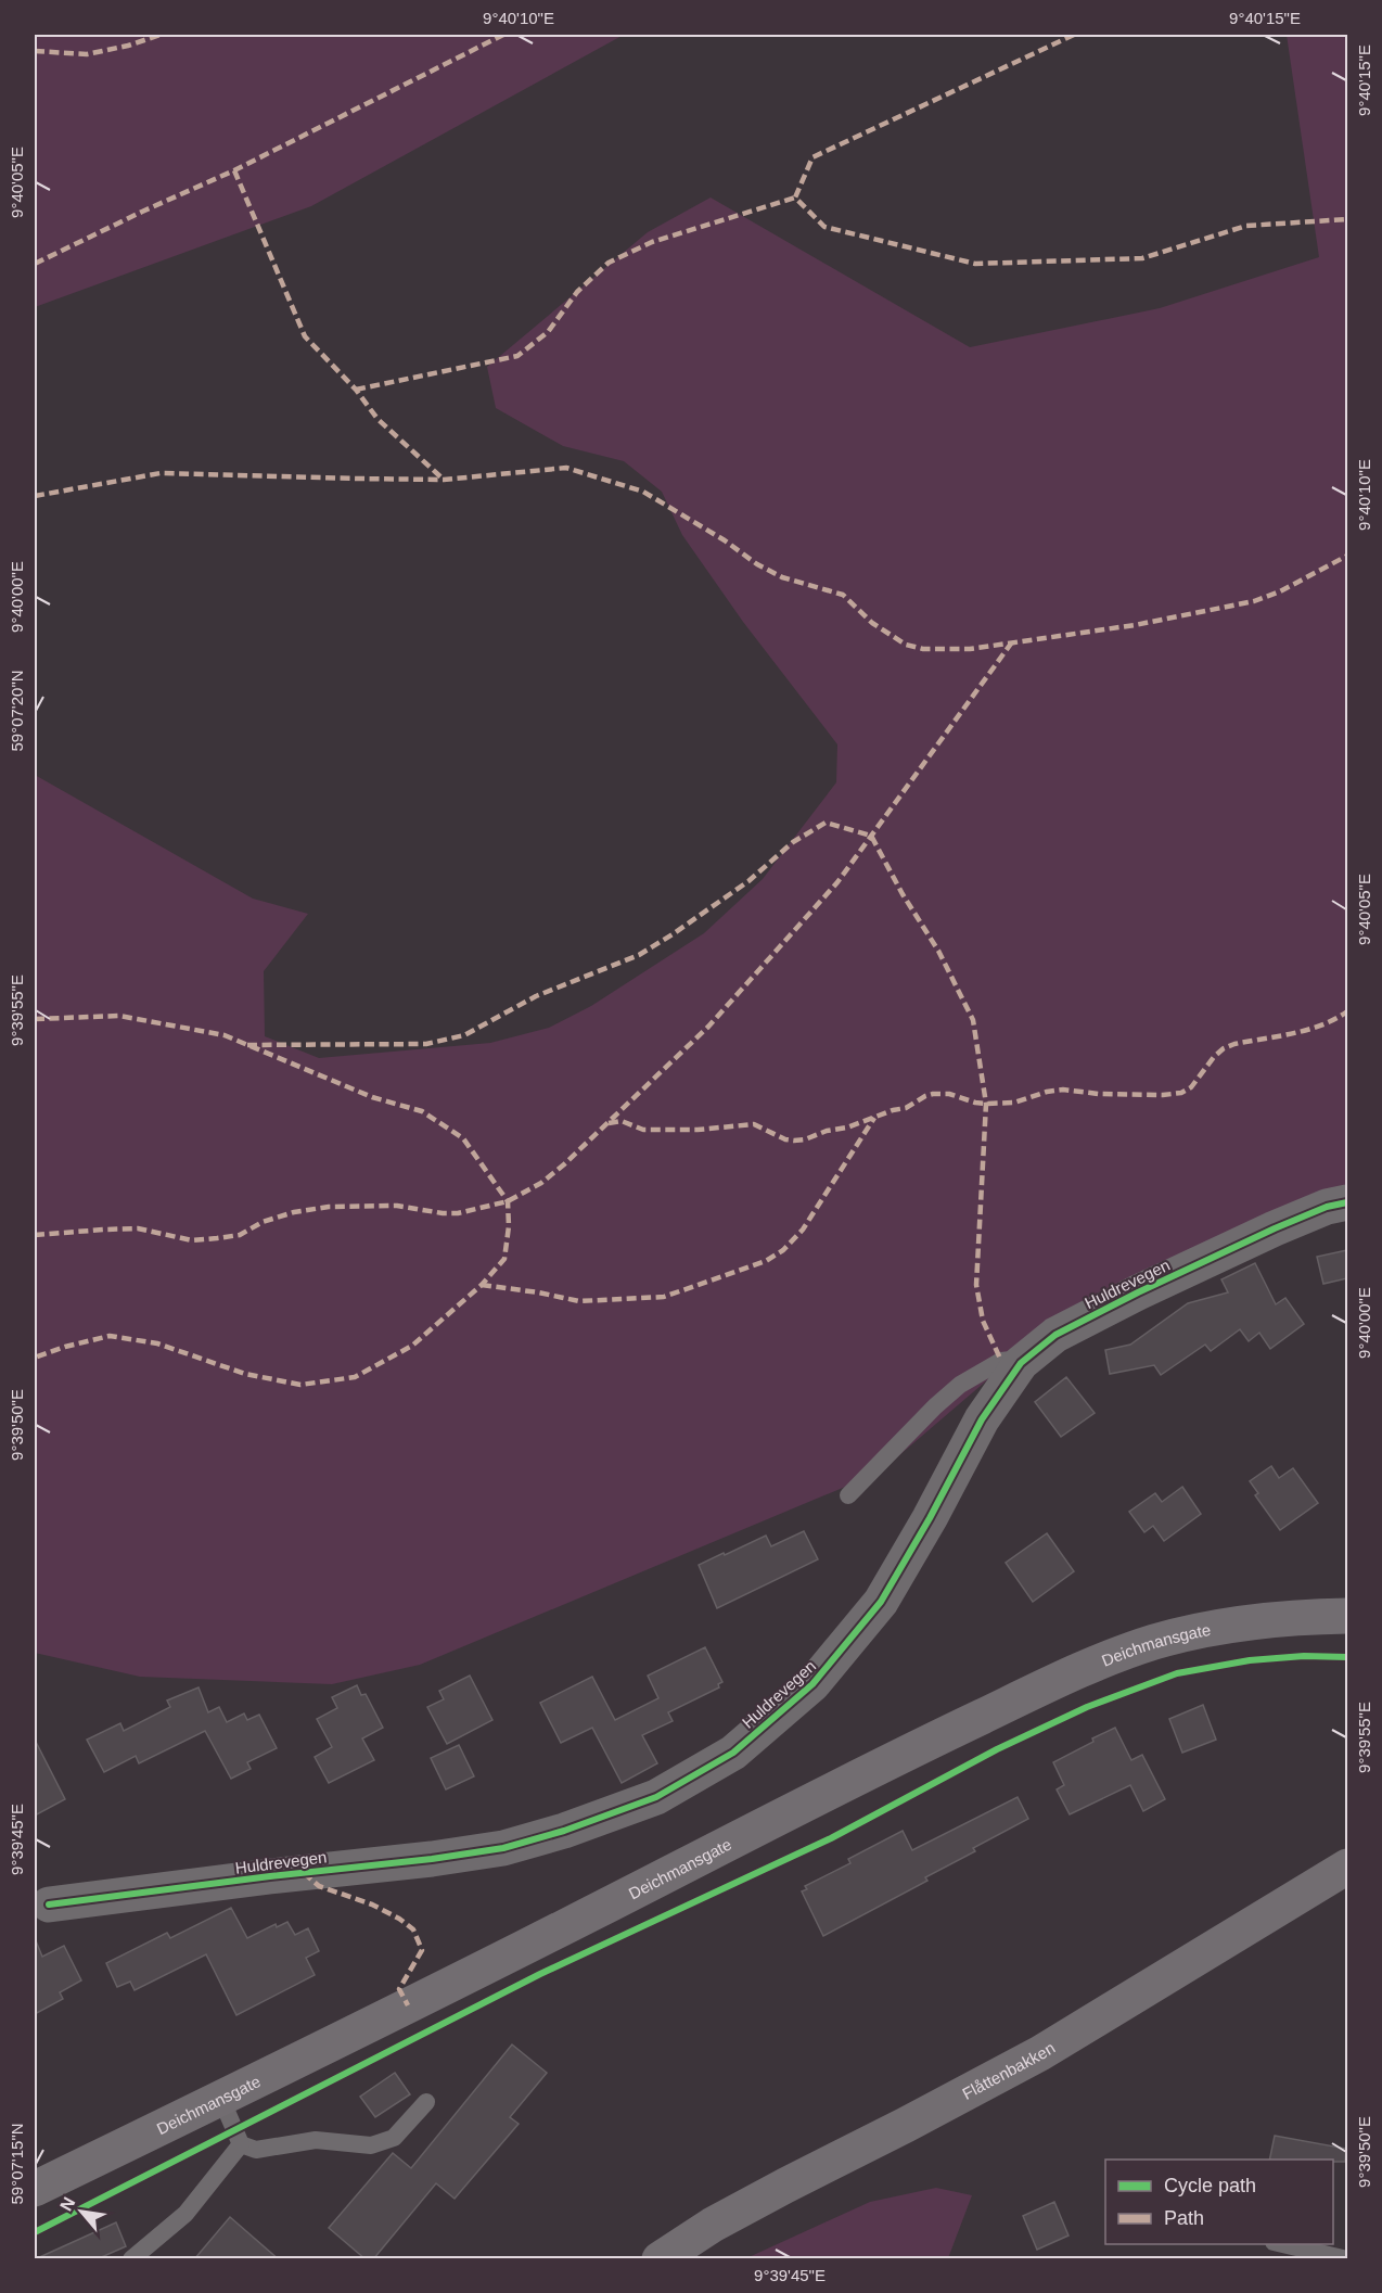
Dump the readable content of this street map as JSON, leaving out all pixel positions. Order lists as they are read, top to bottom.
{
  "streets": {
    "street": ["Huldrevegen", "Deichmansgate", "Flåttenbakken"]
  },
  "legend": ["Cycle path", "Path"],
  "north": "top left",
  "coordinates": [
    "9°40'10\"E",
    "9°40'15\"E",
    "9°40'05\"E",
    "9°40'00\"E",
    "59°07'20\"N",
    "9°39'55\"E",
    "9°39'50\"E",
    "9°39'45\"E",
    "59°07'15\"N"
  ]
}
